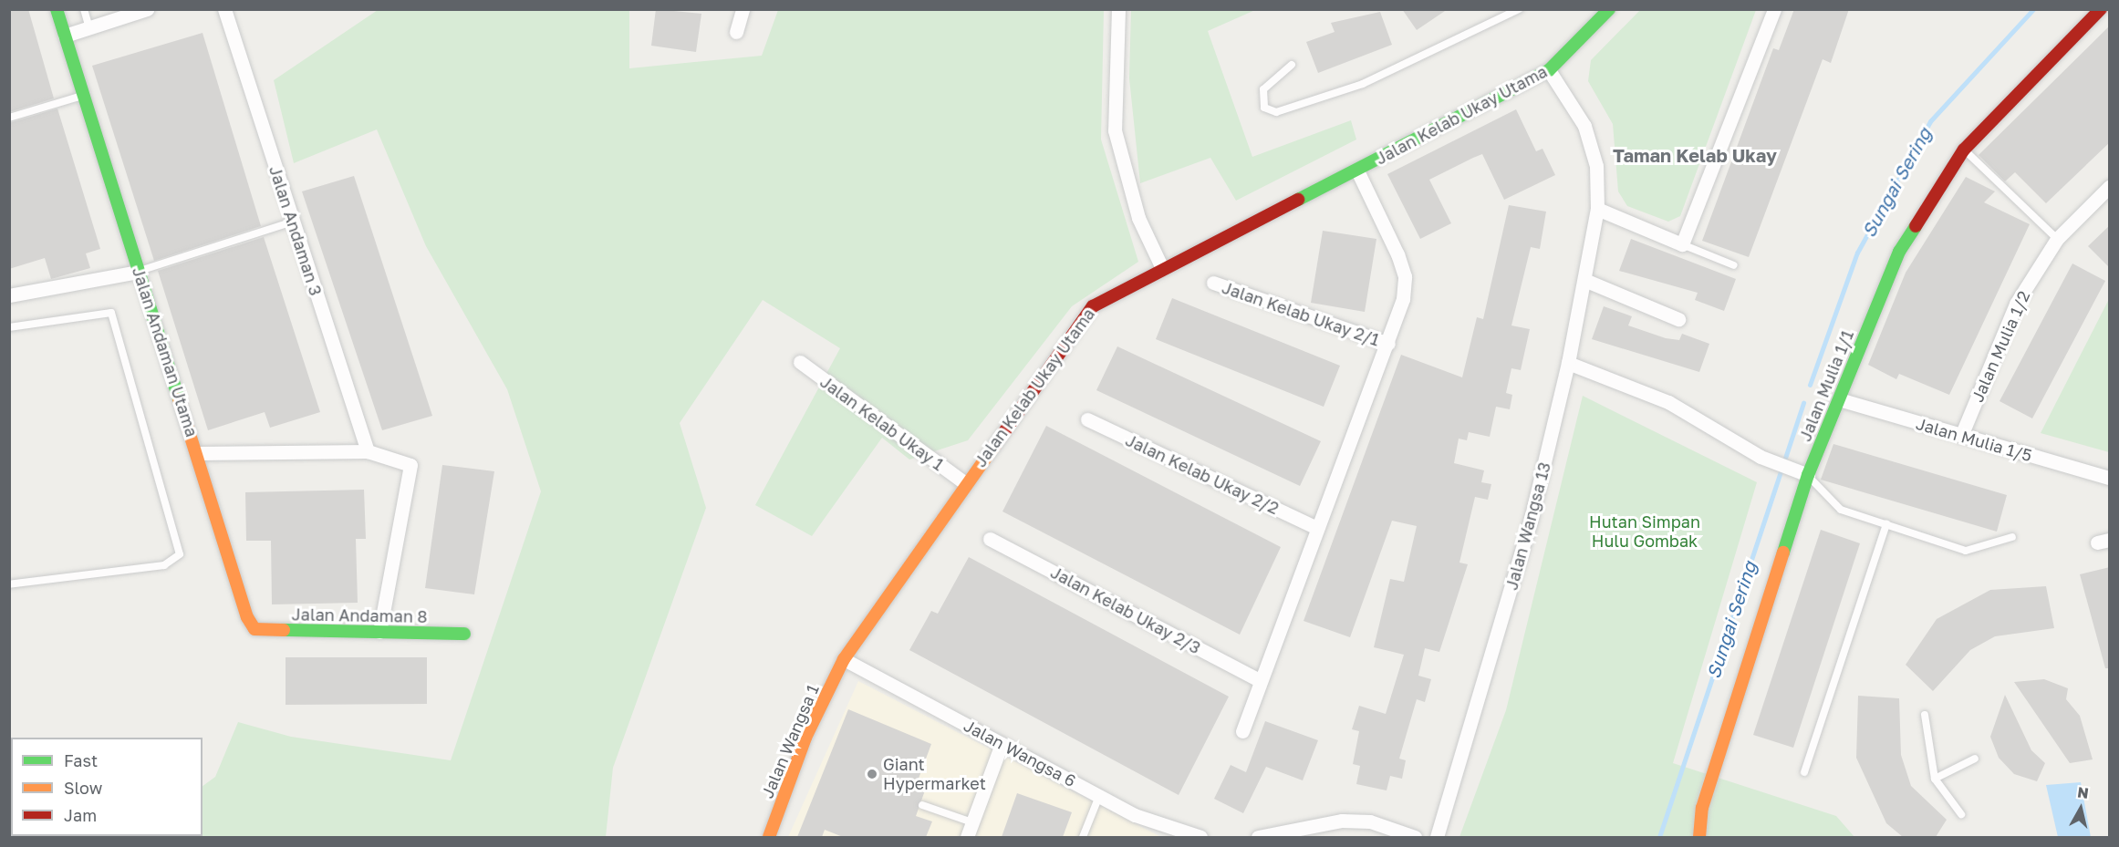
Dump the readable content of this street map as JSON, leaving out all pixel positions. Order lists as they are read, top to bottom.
{
  "streets": {
    "street": [
      "Jalan Kelab Ukay Utama",
      "Jalan Andaman 3",
      "Jalan Kelab Ukay 2/1",
      "Jalan Mulia 1/2",
      "Jalan Andaman Utama",
      "Jalan Mulia 1/1",
      "Jalan Kelab Ukay 1",
      "Jalan Mulia 1/5",
      "Jalan Kelab Ukay 2/2",
      "Jalan Wangsa 13",
      "Jalan Kelab Ukay 2/3",
      "Jalan Andaman 8",
      "Jalan Wangsa 1",
      "Jalan Wangsa 6"
    ]
  },
  "crossings": [
    ["Jalan Kelab Ukay Utama", "Jalan Kelab Ukay 2/1"],
    ["Jalan Kelab Ukay Utama", "Jalan Kelab Ukay 1"],
    ["Jalan Kelab Ukay Utama", "Jalan Kelab Ukay 2/2"],
    ["Jalan Kelab Ukay Utama", "Jalan Wangsa 13"],
    ["Jalan Kelab Ukay Utama", "Jalan Kelab Ukay 2/3"],
    ["Jalan Kelab Ukay Utama", "Jalan Wangsa 1"],
    ["Jalan Kelab Ukay Utama", "Jalan Wangsa 6"],
    ["Jalan Andaman 3", "Jalan Andaman Utama"],
    ["Jalan Mulia 1/2", "Jalan Mulia 1/5"],
    ["Jalan Andaman Utama", "Jalan Andaman 8"],
    ["Jalan Mulia 1/1", "Jalan Mulia 1/5"],
    ["Jalan Wangsa 1", "Jalan Wangsa 6"]
  ],
  "districts": ["Taman Kelab Ukay"],
  "water": ["Sungai Sering"],
  "parks": ["Hutan Simpan Hulu Gombak"],
  "places": ["Giant Hypermarket"],
  "legend": ["Fast", "Slow", "Jam"],
  "north": "top"
}
